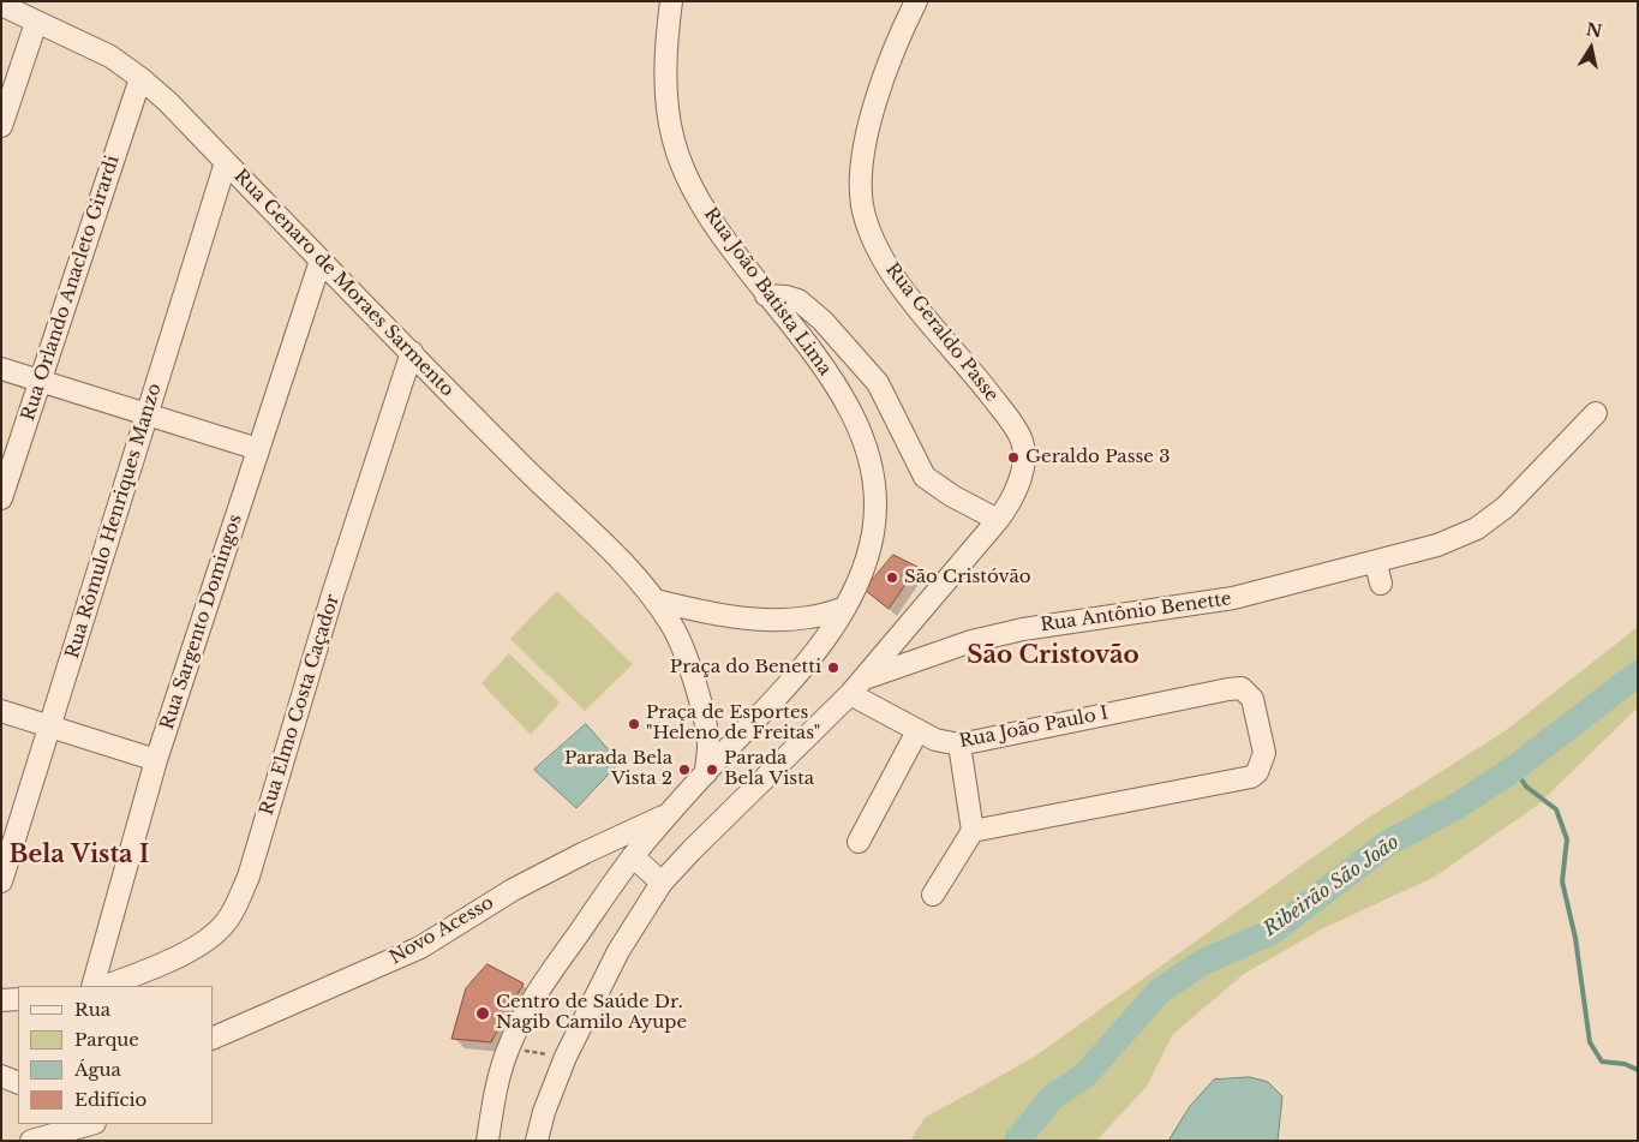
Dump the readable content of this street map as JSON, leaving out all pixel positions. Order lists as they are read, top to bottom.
{
  "streets": {
    "street": [
      "Rua Genaro de Moraes Sarmento",
      "Rua Orlando Anacleto Girardi",
      "Rua João Batista Lima",
      "Rua Geraldo Passe",
      "Rua Rômulo Henriques Manzo",
      "Rua Antônio Benette",
      "Rua Sargento Domingos",
      "Rua Elmo Costa Caçador",
      "Rua João Paulo I",
      "Novo Acesso"
    ]
  },
  "crossings": [
    ["Rua Genaro de Moraes Sarmento", "Rua Orlando Anacleto Girardi"],
    ["Rua Genaro de Moraes Sarmento", "Rua João Batista Lima"],
    ["Rua Genaro de Moraes Sarmento", "Rua Rômulo Henriques Manzo"],
    ["Rua Genaro de Moraes Sarmento", "Rua Sargento Domingos"],
    ["Rua Genaro de Moraes Sarmento", "Rua Elmo Costa Caçador"],
    ["Rua João Batista Lima", "Novo Acesso"],
    ["Rua Geraldo Passe", "Rua Antônio Benette"],
    ["Rua Geraldo Passe", "Rua João Paulo I"]
  ],
  "districts": ["São Cristovão", "Bela Vista I"],
  "water": ["Ribeirão São João"],
  "places": [
    "Geraldo Passe 3",
    "São Cristóvão",
    "Praça do Benetti",
    "Praça de Esportes \"Heleno de Freitas\"",
    "Parada Bela Vista 2",
    "Parada Bela Vista",
    "Centro de Saúde Dr. Nagib Camilo Ayupe"
  ],
  "legend": [
    "Rua",
    "Parque",
    "Água",
    "Edifício"
  ],
  "north": "top"
}
